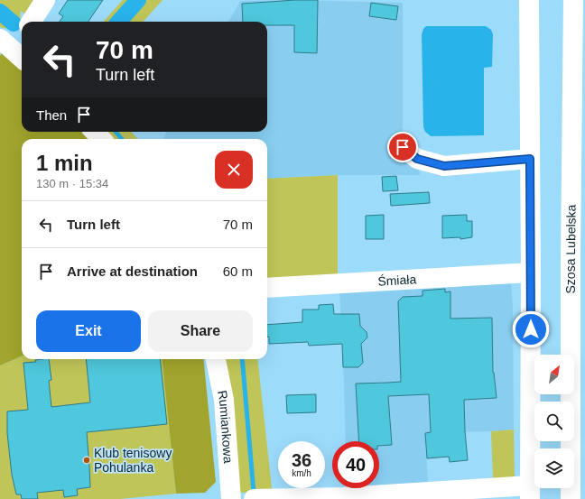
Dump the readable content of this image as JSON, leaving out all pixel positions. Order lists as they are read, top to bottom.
{
  "streets": {
    "main road": ["Szosa Lubelska", "Śmiała", "Rumiankowa"]
  },
  "places": ["Klub tenisowy Pohulanka"],
  "north": "top right",
  "page": {
    "turn": ["70 m", "Turn left"],
    "then": "Then",
    "heading": ["1 min", "130 m · 15:34"],
    "list": [
      {
        "name": "Turn left",
        "value": "70 m"
      },
      {
        "name": "Arrive at destination",
        "value": "60 m"
      }
    ],
    "buttons": ["Exit", "Share"],
    "speed": "36 km/h",
    "limit": "40"
  }
}
